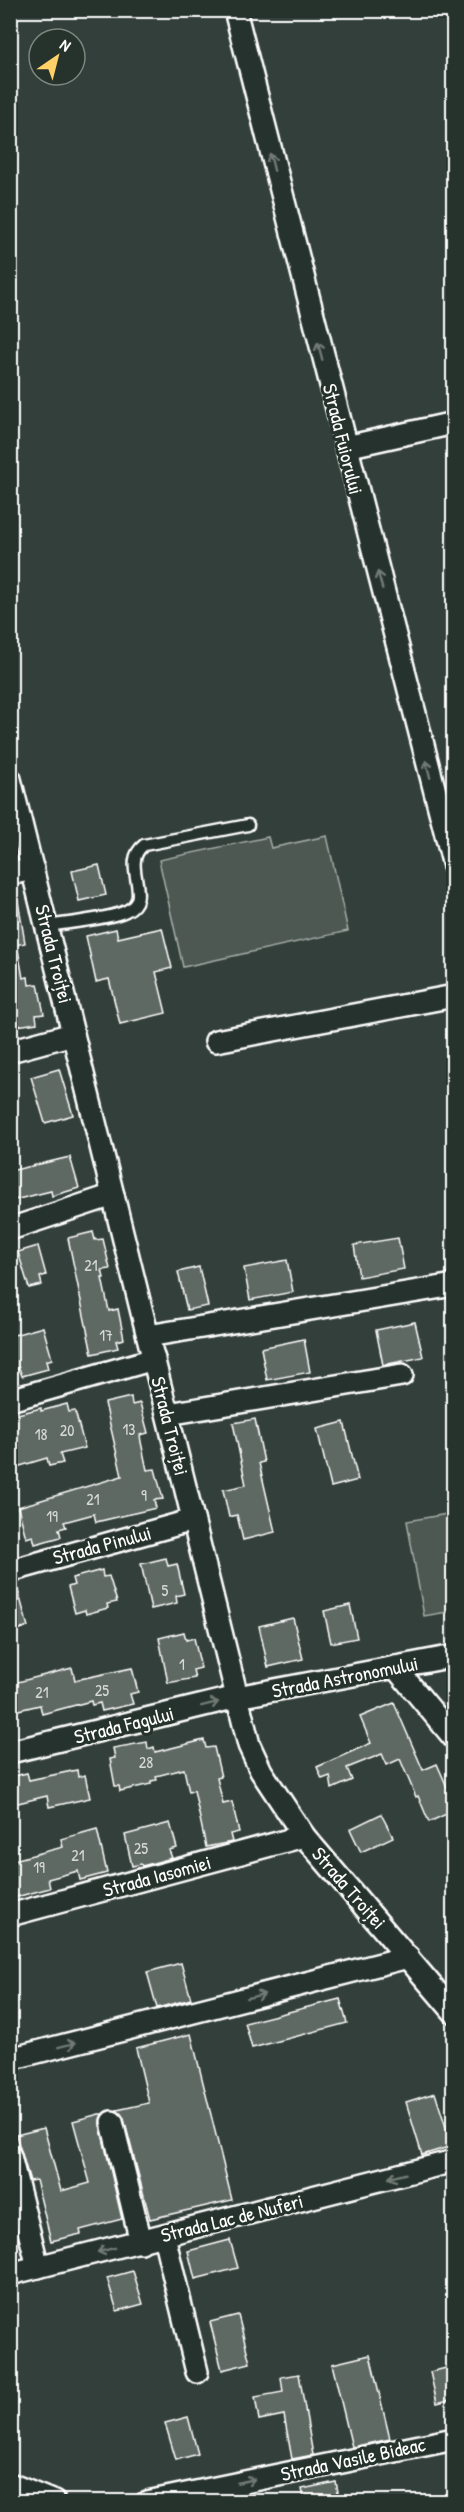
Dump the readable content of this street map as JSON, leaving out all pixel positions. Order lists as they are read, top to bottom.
{
  "streets": {
    "street": [
      "Strada Fuiorului",
      "Strada Troiței",
      "Strada Pinului",
      "Strada Astronomului",
      "Strada Fagului",
      "Strada Iasomiei",
      "Strada Lac de Nuferi",
      "Strada Vasile Bideac"
    ]
  },
  "crossings": [
    ["Strada Troiței", "Strada Pinului"],
    ["Strada Troiței", "Strada Astronomului"],
    ["Strada Troiței", "Strada Fagului"],
    ["Strada Troiței", "Strada Iasomiei"],
    ["Strada Astronomului", "Strada Fagului"]
  ],
  "one_way": [
    "Strada Fuiorului",
    "Strada Fagului",
    "Strada Lac de Nuferi",
    "Strada Vasile Bideac"
  ],
  "house_numbers": [
    "21",
    "17",
    "13",
    "20",
    "18",
    "9",
    "21",
    "19",
    "5",
    "1",
    "25",
    "21",
    "28",
    "25",
    "21",
    "19"
  ],
  "north": "top right"
}
